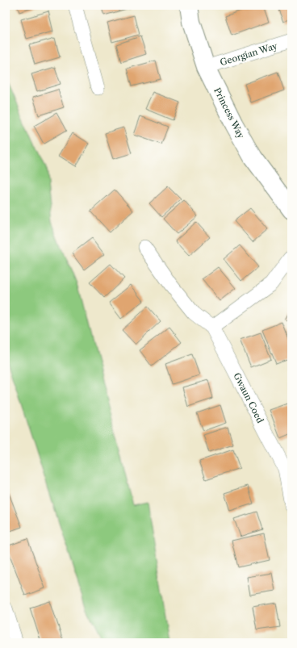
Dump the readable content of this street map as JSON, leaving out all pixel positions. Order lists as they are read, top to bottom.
{
  "streets": {
    "street": ["Georgian Way", "Princess Way", "Gwaun Coed"]
  },
  "crossings": [
    ["Georgian Way", "Princess Way"]
  ]
}
